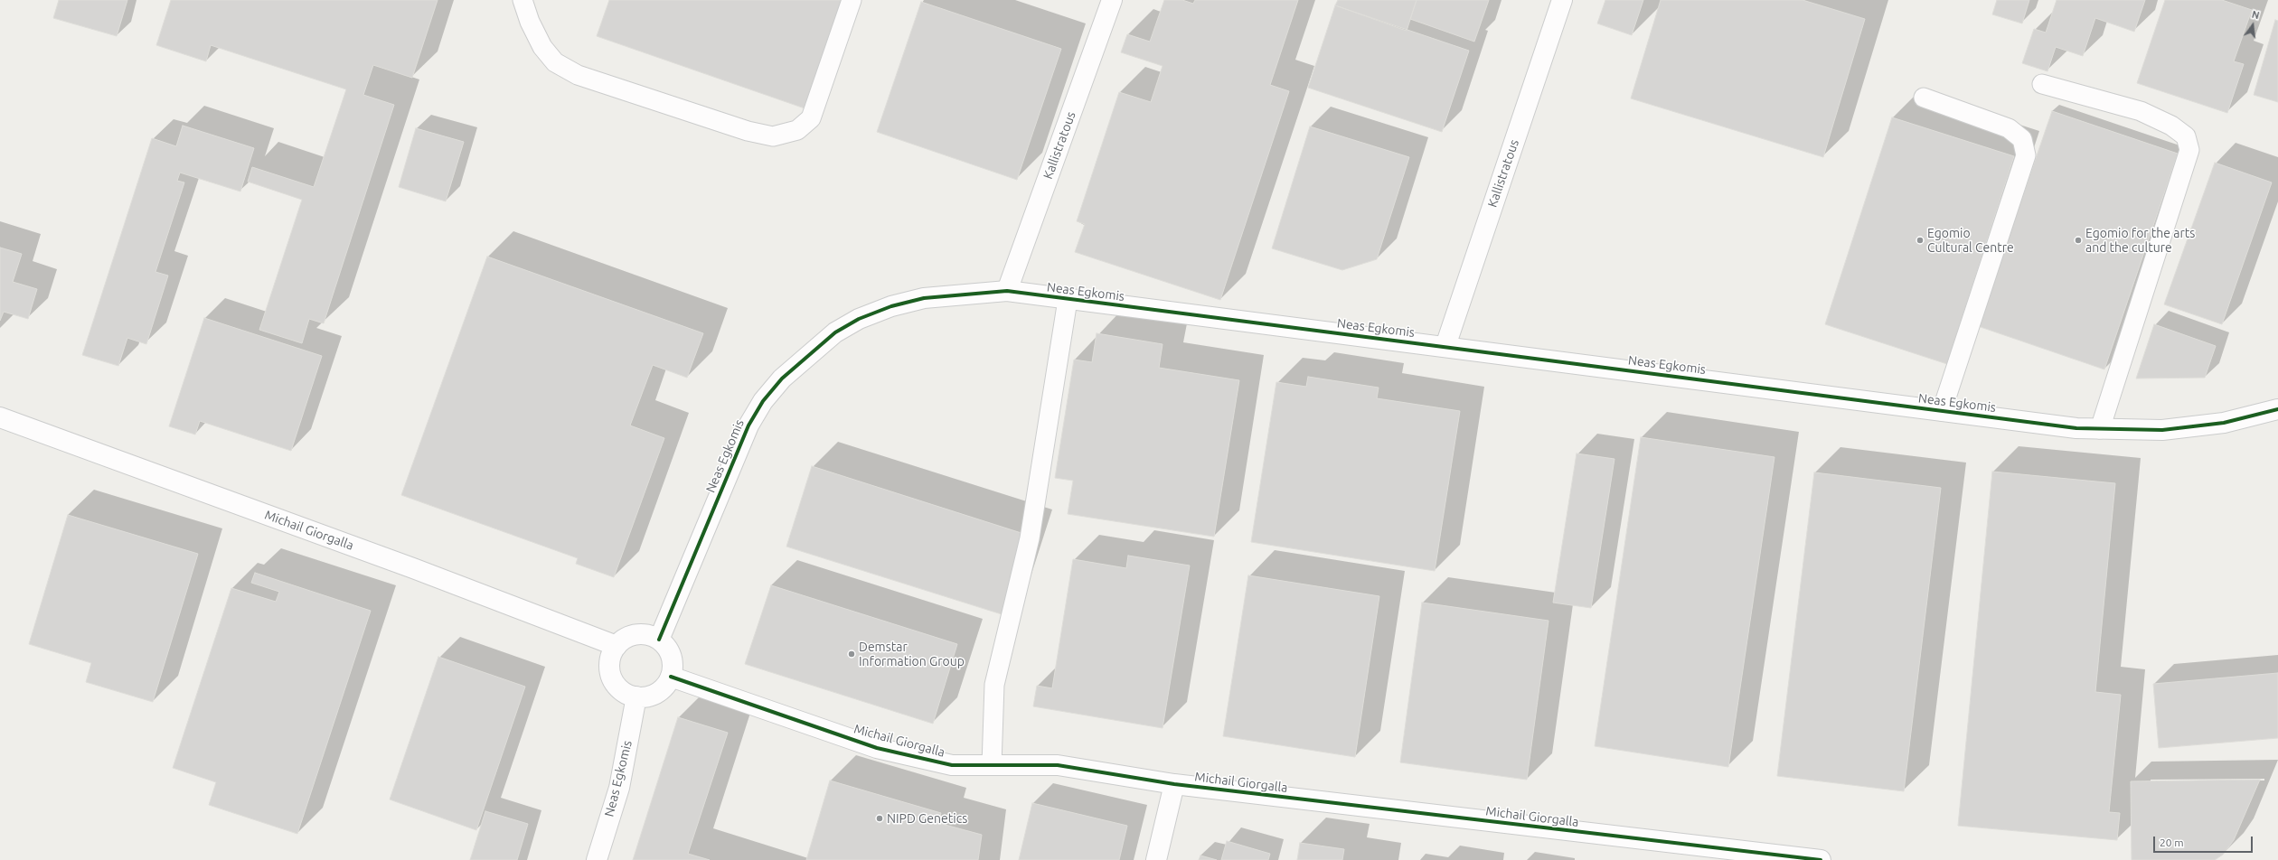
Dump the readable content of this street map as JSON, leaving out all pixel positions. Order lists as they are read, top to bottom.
{
  "streets": {
    "street": ["Kallistratous", "Neas Egkomis", "Michail Giorgalla"]
  },
  "crossings": [
    ["Kallistratous", "Neas Egkomis"],
    ["Neas Egkomis", "Michail Giorgalla"]
  ],
  "places": [
    "Egomio Cultural Centre",
    "Egomio for the arts and the culture",
    "Demstar Information Group",
    "NIPD Genetics"
  ],
  "scale_bar": "20 m",
  "north": "top"
}
